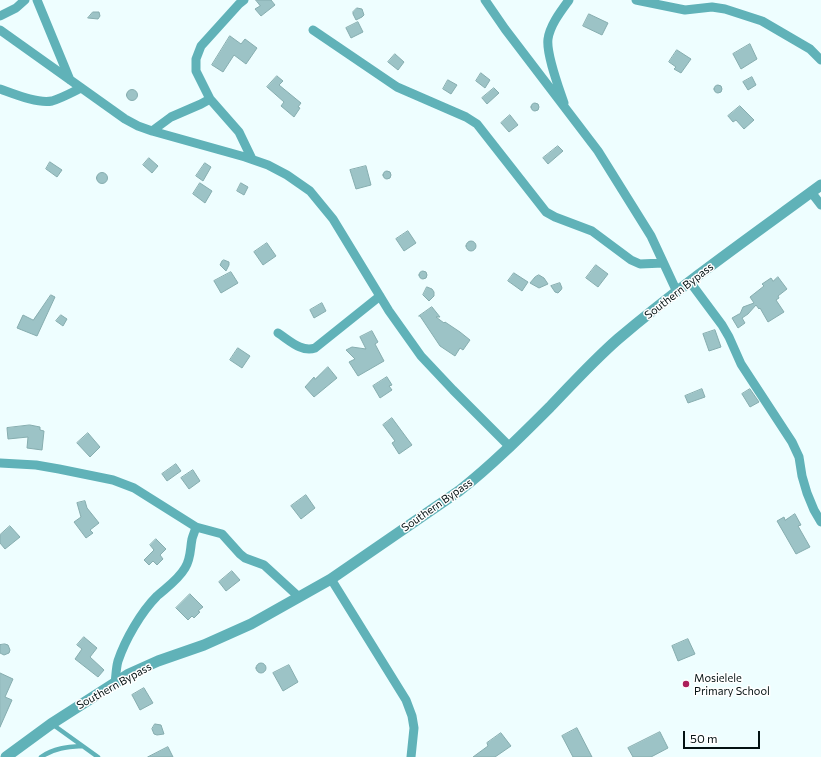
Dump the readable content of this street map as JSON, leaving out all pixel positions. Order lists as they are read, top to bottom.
{
  "streets": {
    "street": ["Southern Bypass"]
  },
  "places": ["Mosielele Primary School"],
  "scale_bar": "50 m"
}
